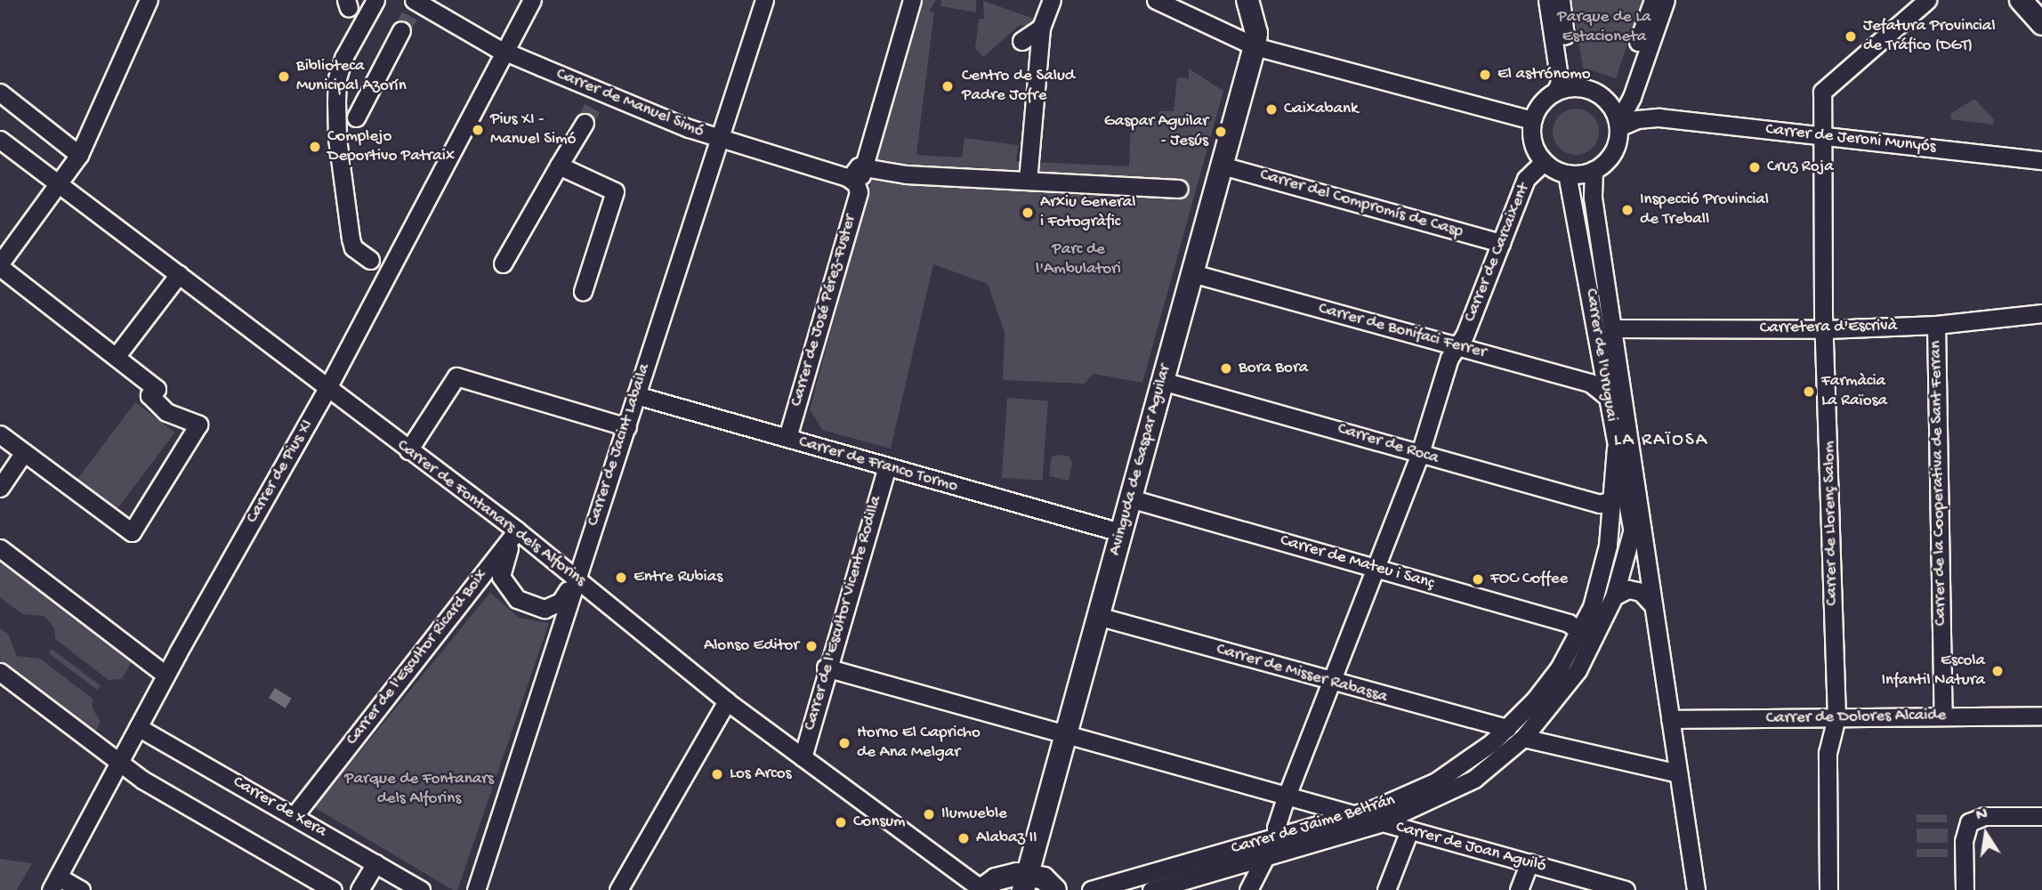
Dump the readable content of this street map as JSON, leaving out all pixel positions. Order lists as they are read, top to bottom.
{
  "streets": {
    "main road": ["Avinguda de Gaspar Aguilar"],
    "street": [
      "Carrer de Manuel Simó",
      "Carrer de Jeroni Munyós",
      "Carrer del Compromís de Casp",
      "Carrer de Carcaixent",
      "Carrer de José Pérez-Fuster",
      "Carretera d'Escrivà",
      "Carrer de Bonifaci Ferrer",
      "Carrer de l'Uruguai",
      "Carrer de Roca",
      "Carrer de Jacint Labaila",
      "Carrer de Franco Tormo",
      "Carrer de Pius XI",
      "Carrer de la Cooperativa de Sant Ferran",
      "Carrer de Fontanars dels Alforins",
      "Carrer de Llorenç Salom",
      "Carrer de Mateu i Sanç",
      "Carrer de l'Escultor Vicente Rodilla",
      "Carrer de l'Escultor Ricard Boix",
      "Carrer de Misser Rabassa",
      "Carrer de Dolores Alcaide",
      "Carrer de Xera",
      "Carrer de Jaime Beltrán",
      "Carrer de Joan Aguiló"
    ]
  },
  "crossings": [
    ["Carrer de Manuel Simó", "Carrer de José Pérez-Fuster"],
    ["Carrer de Manuel Simó", "Carrer de Jacint Labaila"],
    ["Carrer de Manuel Simó", "Carrer de Pius XI"],
    ["Carrer de Jeroni Munyós", "Carrer de Carcaixent"],
    ["Carrer de Jeroni Munyós", "Carrer de l'Uruguai"],
    ["Carrer de Jeroni Munyós", "Carrer de Llorenç Salom"],
    ["Carrer del Compromís de Casp", "Carrer de Carcaixent"],
    ["Carrer del Compromís de Casp", "Avinguda de Gaspar Aguilar"],
    ["Carrer de Carcaixent", "Carrer de Bonifaci Ferrer"],
    ["Carrer de Carcaixent", "Carrer de l'Uruguai"],
    ["Carrer de Carcaixent", "Carrer de Roca"],
    ["Carrer de Carcaixent", "Carrer de Mateu i Sanç"],
    ["Carrer de Carcaixent", "Carrer de Misser Rabassa"],
    ["Carrer de Carcaixent", "Carrer de Jaime Beltrán"],
    ["Carrer de Carcaixent", "Carrer de Joan Aguiló"],
    ["Carrer de José Pérez-Fuster", "Carrer de Franco Tormo"],
    ["Carretera d'Escrivà", "Carrer de l'Uruguai"],
    ["Carretera d'Escrivà", "Carrer de la Cooperativa de Sant Ferran"],
    ["Carretera d'Escrivà", "Carrer de Llorenç Salom"],
    ["Carrer de Bonifaci Ferrer", "Carrer de l'Uruguai"],
    ["Carrer de Bonifaci Ferrer", "Avinguda de Gaspar Aguilar"],
    ["Carrer de l'Uruguai", "Carrer de Dolores Alcaide"],
    ["Carrer de l'Uruguai", "Carrer de Jaime Beltrán"],
    ["Carrer de Roca", "Avinguda de Gaspar Aguilar"],
    ["Carrer de Roca", "Carrer de Jaime Beltrán"],
    ["Carrer de Jacint Labaila", "Carrer de Franco Tormo"],
    ["Carrer de Jacint Labaila", "Carrer de Fontanars dels Alforins"],
    ["Avinguda de Gaspar Aguilar", "Carrer de Franco Tormo"],
    ["Avinguda de Gaspar Aguilar", "Carrer de Mateu i Sanç"],
    ["Avinguda de Gaspar Aguilar", "Carrer de Misser Rabassa"],
    ["Avinguda de Gaspar Aguilar", "Carrer de Joan Aguiló"],
    ["Carrer de Franco Tormo", "Carrer de l'Escultor Vicente Rodilla"],
    ["Carrer de Pius XI", "Carrer de Fontanars dels Alforins"],
    ["Carrer de Pius XI", "Carrer de Xera"],
    ["Carrer de la Cooperativa de Sant Ferran", "Carrer de Dolores Alcaide"],
    ["Carrer de Fontanars dels Alforins", "Carrer de l'Escultor Vicente Rodilla"],
    ["Carrer de Fontanars dels Alforins", "Carrer de l'Escultor Ricard Boix"],
    ["Carrer de Llorenç Salom", "Carrer de Dolores Alcaide"],
    ["Carrer de Mateu i Sanç", "Carrer de Jaime Beltrán"],
    ["Carrer de l'Escultor Vicente Rodilla", "Carrer de Joan Aguiló"],
    ["Carrer de l'Escultor Ricard Boix", "Carrer de Xera"],
    ["Carrer de Misser Rabassa", "Carrer de Jaime Beltrán"],
    ["Carrer de Jaime Beltrán", "Carrer de Joan Aguiló"]
  ],
  "districts": ["LA RAÏOSA"],
  "parks": ["Parque de La Estacioneta", "Parc de l'Ambulatori", "Parque de Fontanars dels Alforins"],
  "places": [
    "Jefatura Provincial de Tráfico (DGT)",
    "El astrónomo",
    "Biblioteca Municipal Azorín",
    "Centro de Salud Padre Jofre",
    "Caixabank",
    "Pius XI - Manuel Simó",
    "Gaspar Aguilar - Jesús",
    "Complejo Deportivo Patraix",
    "Cruz Roja",
    "Inspecció Provincial de Treball",
    "Arxiu General i Fotogràfic",
    "Bora Bora",
    "Farmàcia La Raïosa",
    "Entre Rubias",
    "FOC Coffee",
    "Alonso Editor",
    "Escola Infantil Natura",
    "Horno El Capricho de Ana Melgar",
    "Los Arcos",
    "Ilumueble",
    "Consum",
    "Alabaz II"
  ],
  "north": "top"
}
